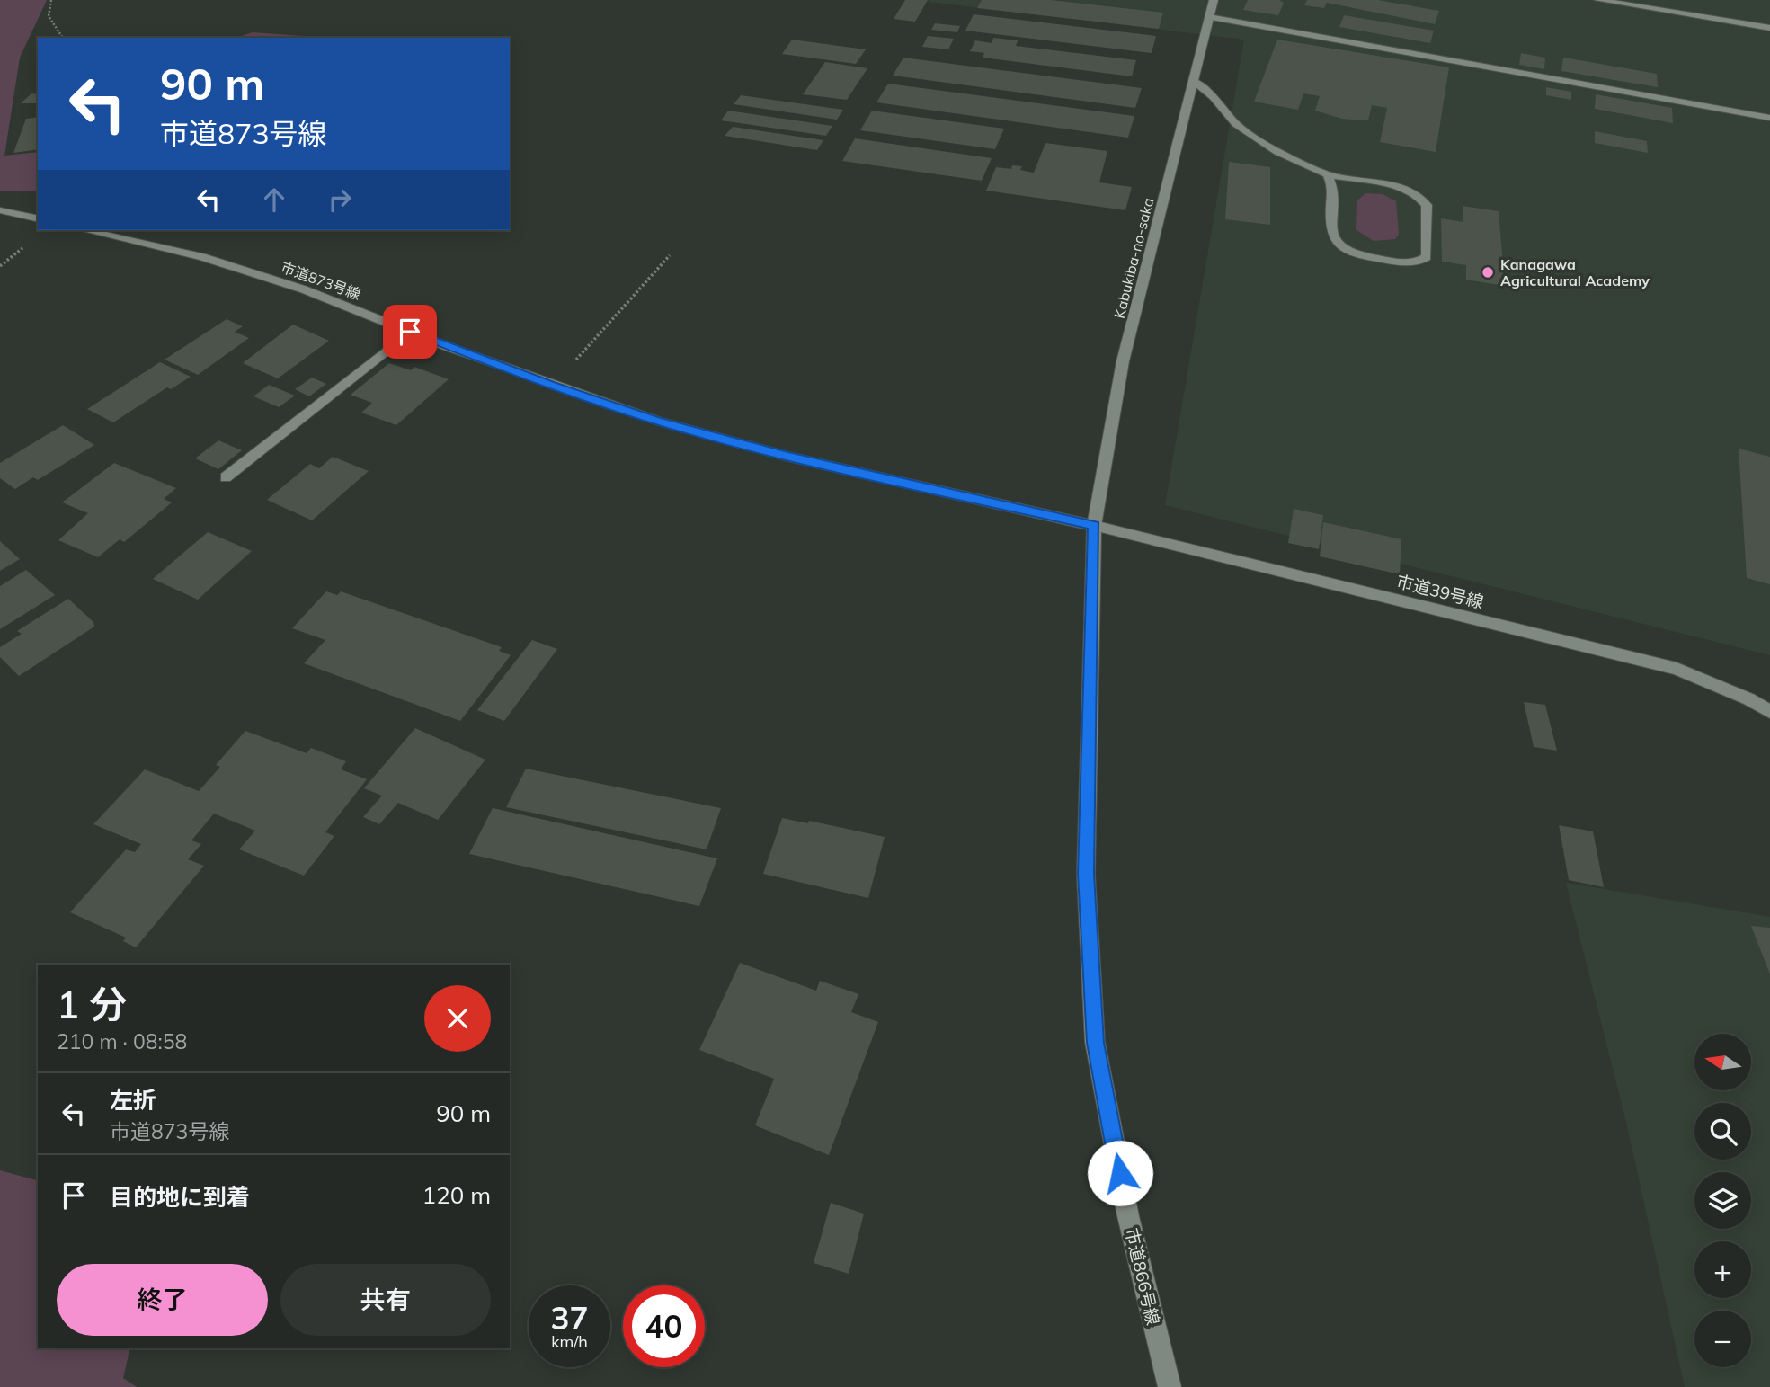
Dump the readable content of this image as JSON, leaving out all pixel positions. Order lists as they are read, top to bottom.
{
  "streets": {
    "street": [
      "Kabukiba-no-saka",
      "市道873号線",
      "市道39号線",
      "市道866号線"
    ]
  },
  "crossings": [
    ["Kabukiba-no-saka", "市道873号線"],
    ["Kabukiba-no-saka", "市道39号線"],
    ["Kabukiba-no-saka", "市道866号線"],
    ["市道873号線", "市道39号線"],
    ["市道873号線", "市道866号線"],
    ["市道39号線", "市道866号線"]
  ],
  "places": ["Kanagawa Agricultural Academy"],
  "north": "left",
  "page": {
    "turn": ["90 m", "市道873号線"],
    "heading": ["1 分", "210 m · 08:58"],
    "map_buttons": ["+", "−"],
    "list": [
      {
        "name": "左折",
        "note": "市道873号線",
        "value": "90 m"
      },
      {
        "name": "目的地に到着",
        "value": "120 m"
      }
    ],
    "buttons": ["終了", "共有"],
    "speed": "37 km/h",
    "limit": "40"
  }
}
